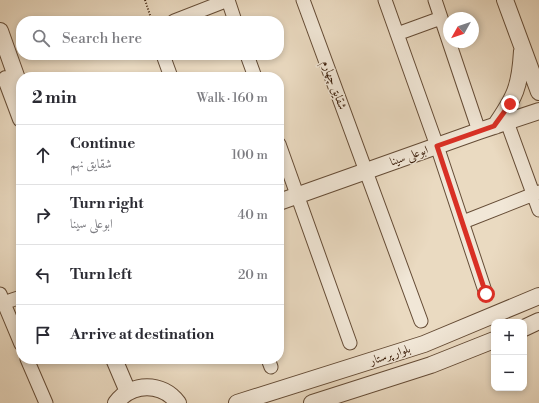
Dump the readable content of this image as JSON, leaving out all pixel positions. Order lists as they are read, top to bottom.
{
  "streets": {
    "street": ["شقایق چهارم", "ابوعلی سینا", "بلوار پرستار"]
  },
  "crossings": [
    ["شقایق چهارم", "ابوعلی سینا"]
  ],
  "north": "bottom left",
  "page": {
    "search": "Search here",
    "heading": ["2 min", "Walk · 160 m"],
    "list": [
      ["Continue", "شقایق نهم", "100 m"],
      ["Turn right", "ابوعلی سینا", "40 m"],
      ["Turn left", "20 m"],
      "Arrive at destination"
    ],
    "map_buttons": ["+", "−"]
  }
}
